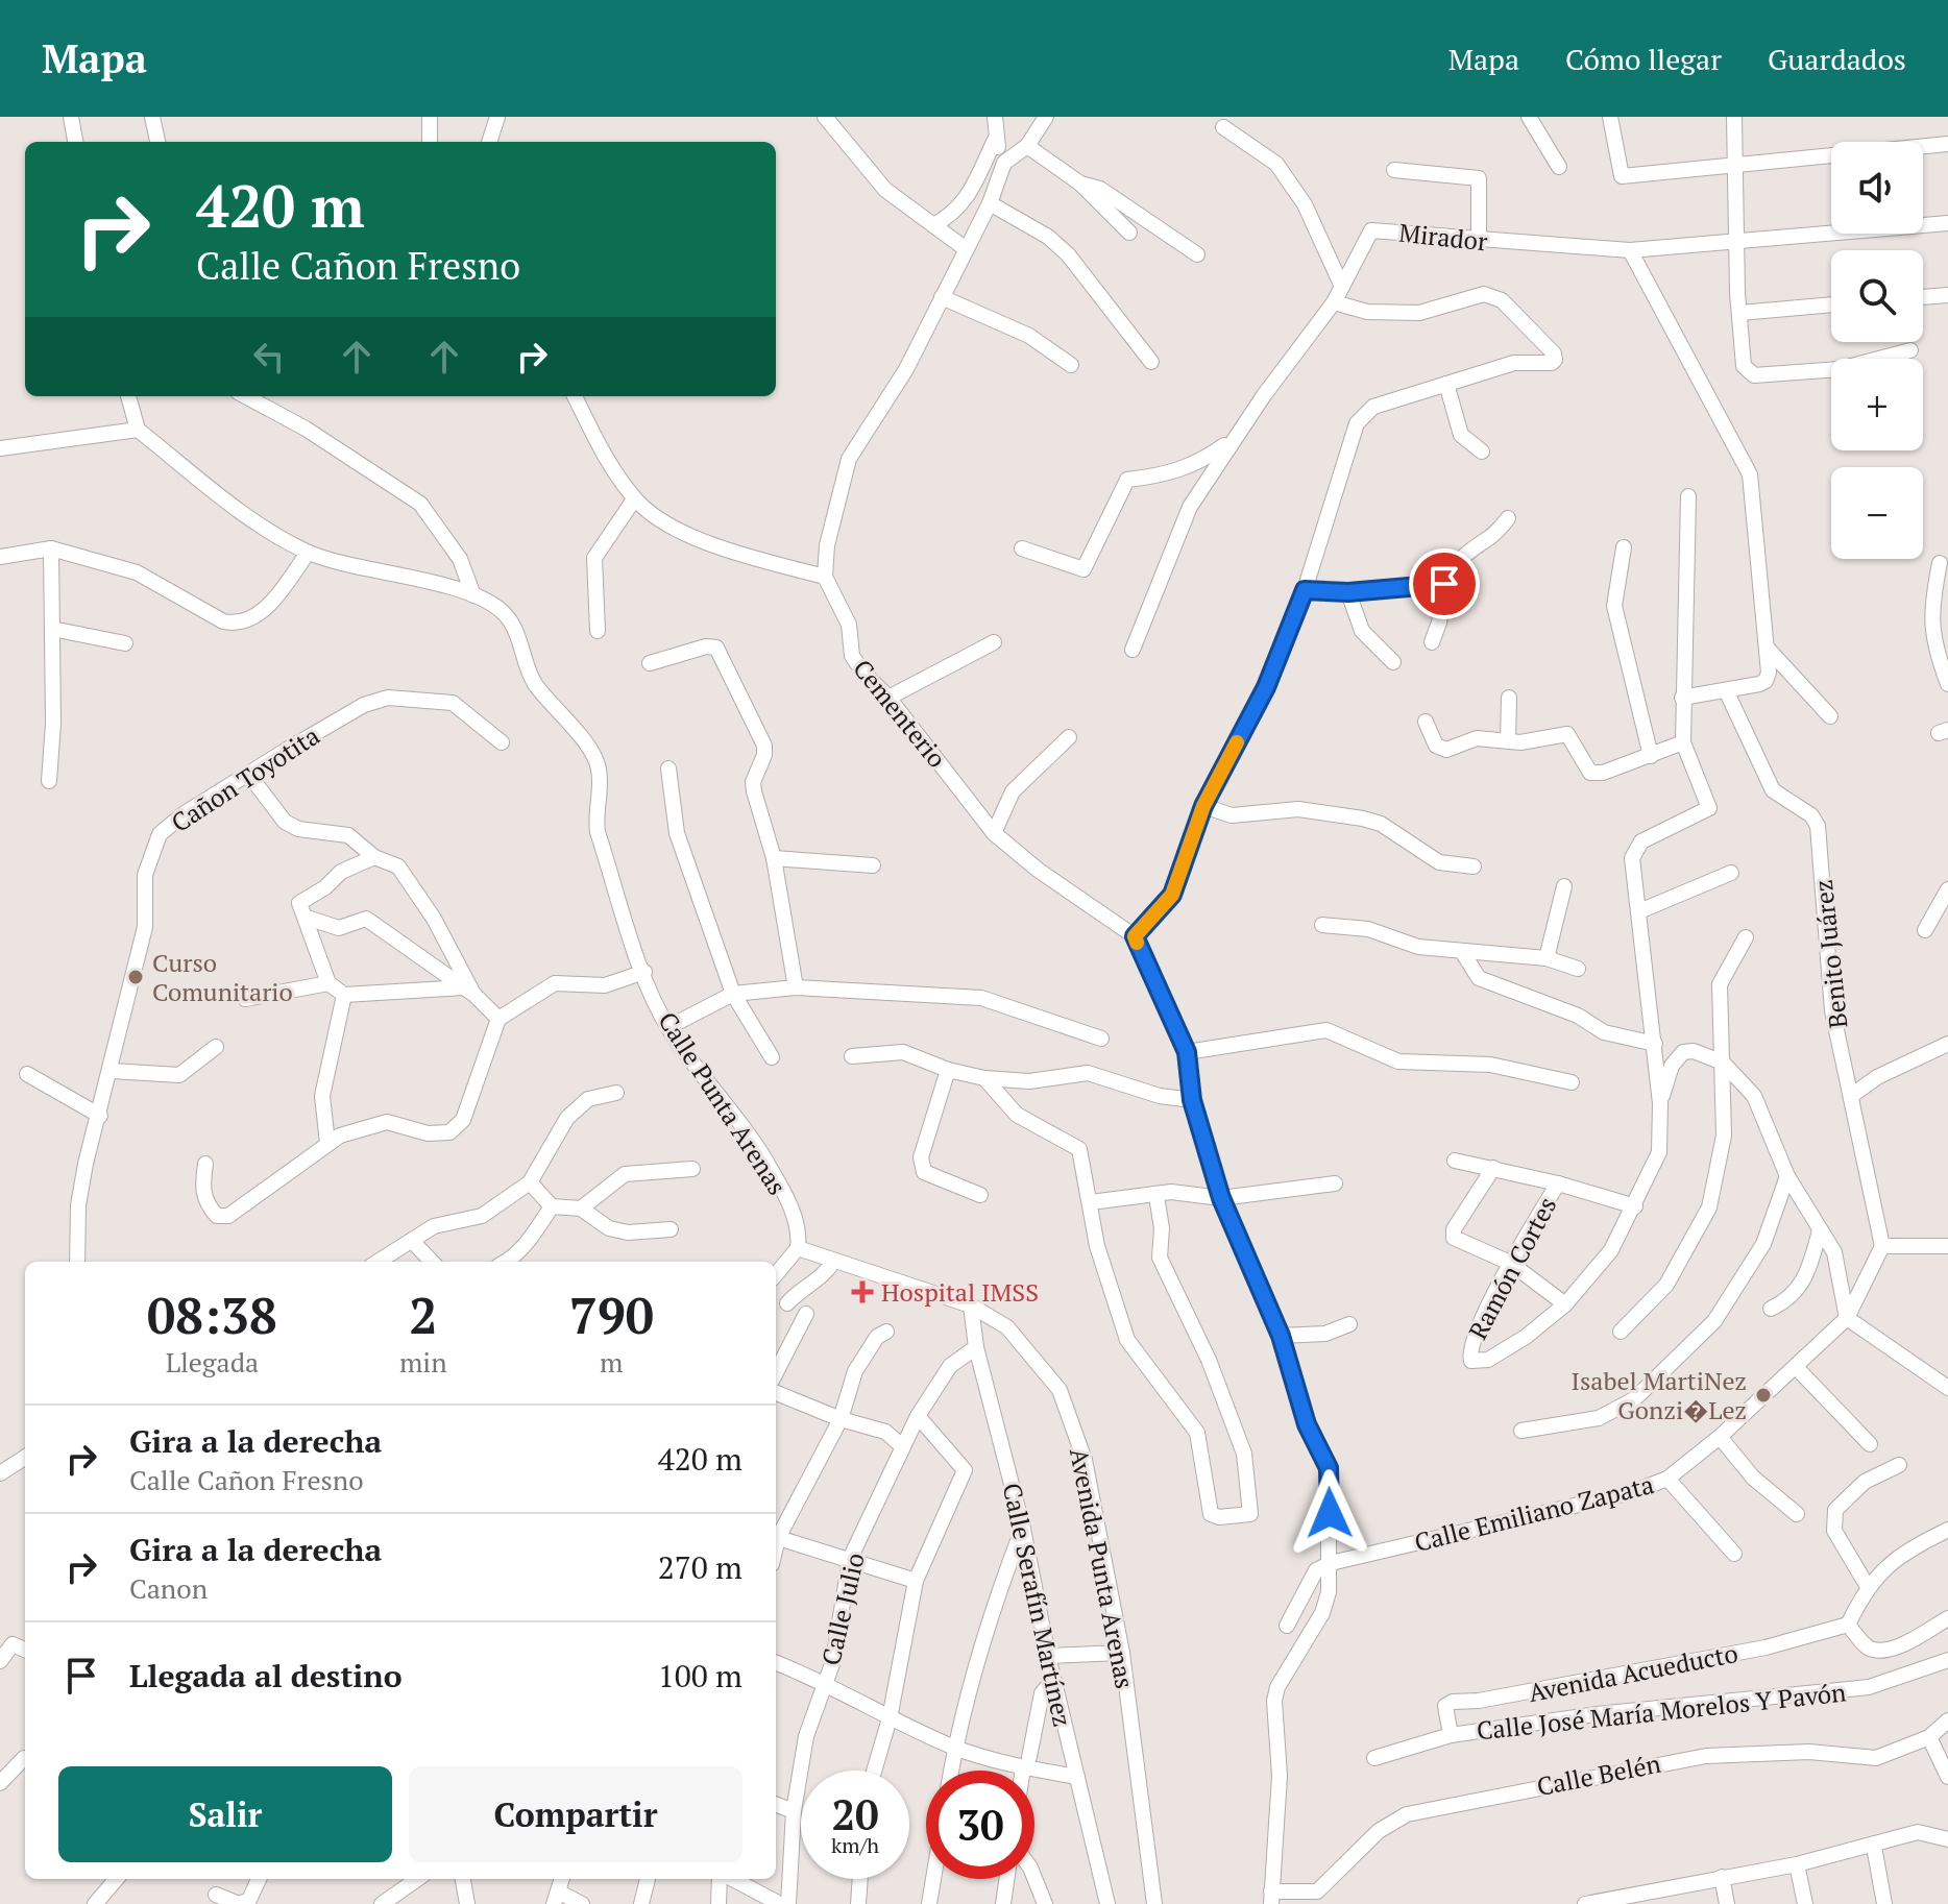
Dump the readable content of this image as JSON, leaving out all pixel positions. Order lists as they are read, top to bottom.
{
  "streets": {
    "street": [
      "Mirador",
      "Cementerio",
      "Cañon Toyotita",
      "Benito Juárez",
      "Calle Punta Arenas",
      "Ramón Cortes",
      "Calle Emiliano Zapata",
      "Avenida Punta Arenas",
      "Calle Serafín Martínez",
      "Calle Julio",
      "Avenida Acueducto",
      "Calle José María Morelos Y Pavón",
      "Calle Belén"
    ]
  },
  "crossings": [
    ["Benito Juárez", "Calle Emiliano Zapata"],
    ["Calle Punta Arenas", "Avenida Punta Arenas"],
    ["Avenida Punta Arenas", "Calle Serafín Martínez"],
    ["Calle Serafín Martínez", "Calle Julio"],
    ["Avenida Acueducto", "Calle José María Morelos Y Pavón"]
  ],
  "places": {
    "other": ["Curso Comunitario", "Isabel MartiNez Gonzi�Lez"],
    "health": ["Hospital IMSS"]
  },
  "page": {
    "header": "Mapa",
    "nav": ["Mapa", "Cómo llegar", "Guardados"],
    "map_buttons": ["+", "−"],
    "turn": ["420 m", "Calle Cañon Fresno"],
    "eta": [
      "08:38",
      "Llegada",
      "2",
      "min",
      "790",
      "m"
    ],
    "list": [
      {
        "name": "Gira a la derecha",
        "note": "Calle Cañon Fresno",
        "value": "420 m"
      },
      {
        "name": "Gira a la derecha",
        "note": "Canon",
        "value": "270 m"
      },
      {
        "name": "Llegada al destino",
        "value": "100 m"
      }
    ],
    "buttons": ["Salir", "Compartir"],
    "speed": "20 km/h",
    "limit": "30"
  }
}
